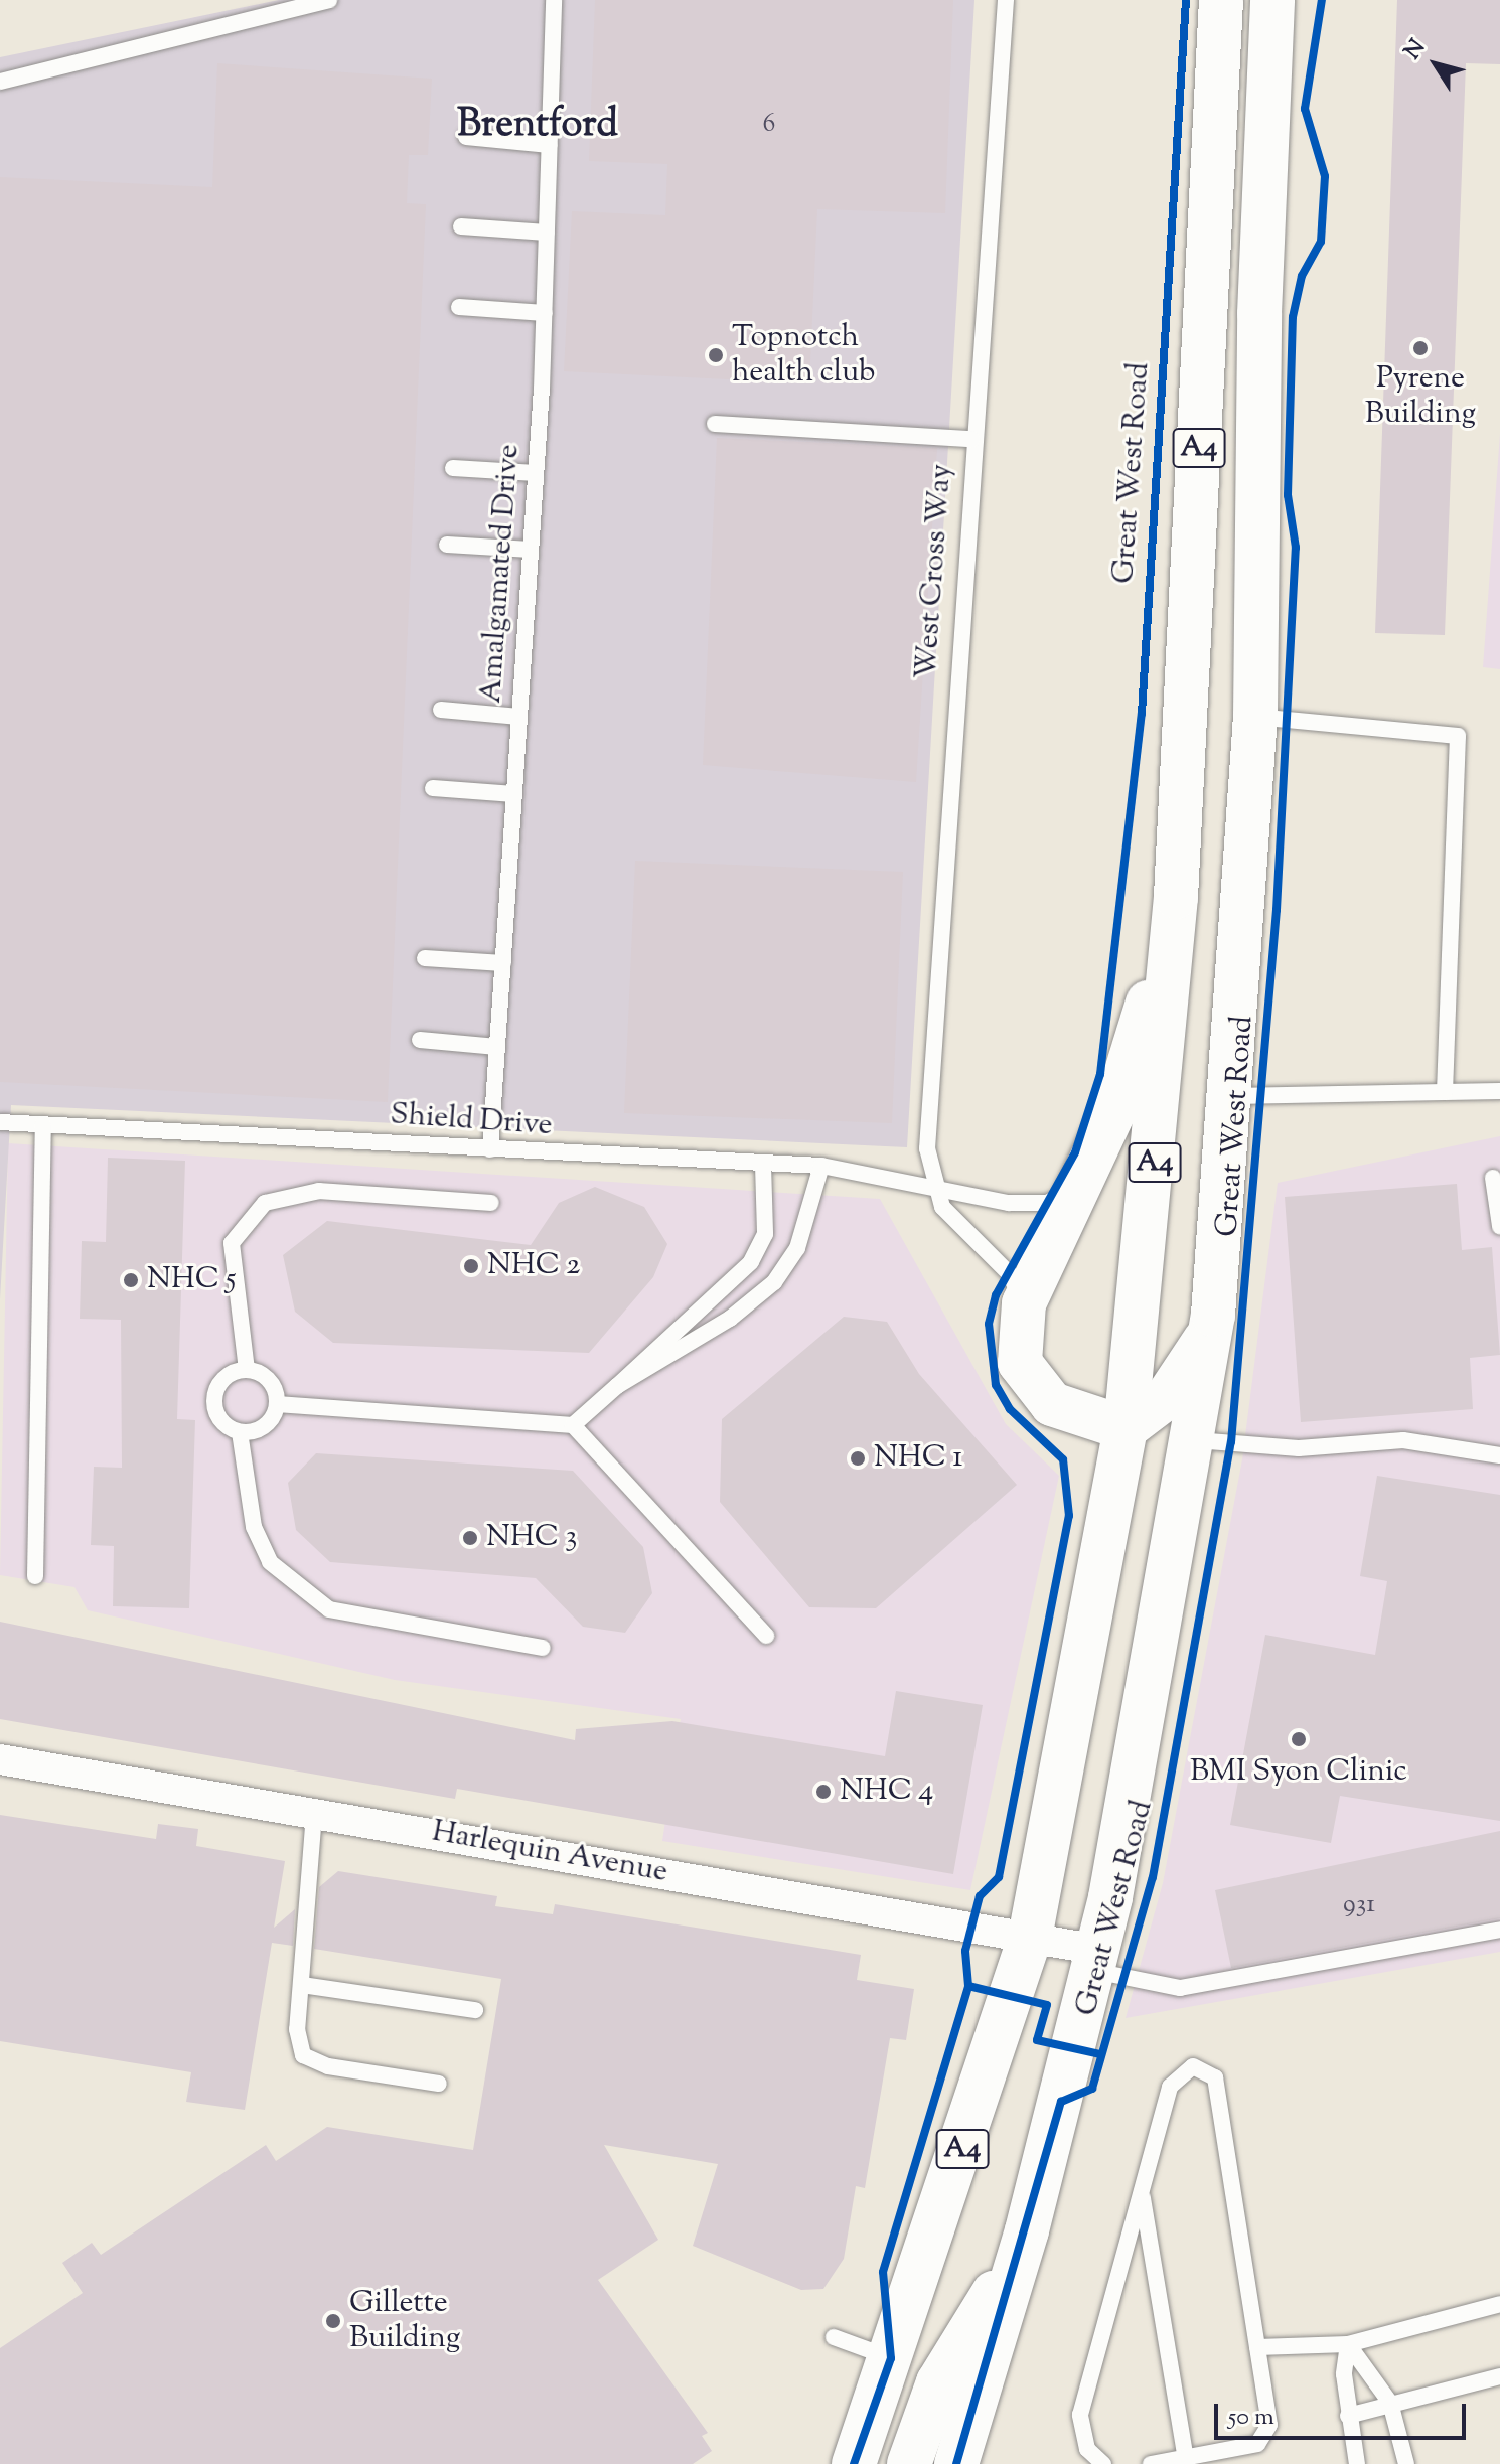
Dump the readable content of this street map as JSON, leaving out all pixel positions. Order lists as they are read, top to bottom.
{
  "streets": {
    "highway": ["A4", "Great West Road"],
    "street": ["Harlequin Avenue"],
    "lane": ["West Cross Way", "Amalgamated Drive", "Shield Drive"]
  },
  "crossings": [
    ["A4", "Great West Road"],
    ["Great West Road", "Harlequin Avenue"],
    ["West Cross Way", "Shield Drive"],
    ["Amalgamated Drive", "Shield Drive"]
  ],
  "districts": ["Brentford"],
  "places": [
    "Pyrene Building",
    "Topnotch health club",
    "NHC 2",
    "NHC 5",
    "NHC 1",
    "NHC 3",
    "BMI Syon Clinic",
    "NHC 4",
    "Gillette Building"
  ],
  "house_numbers": ["6", "931"],
  "scale_bar": "50 m",
  "north": "top left"
}
